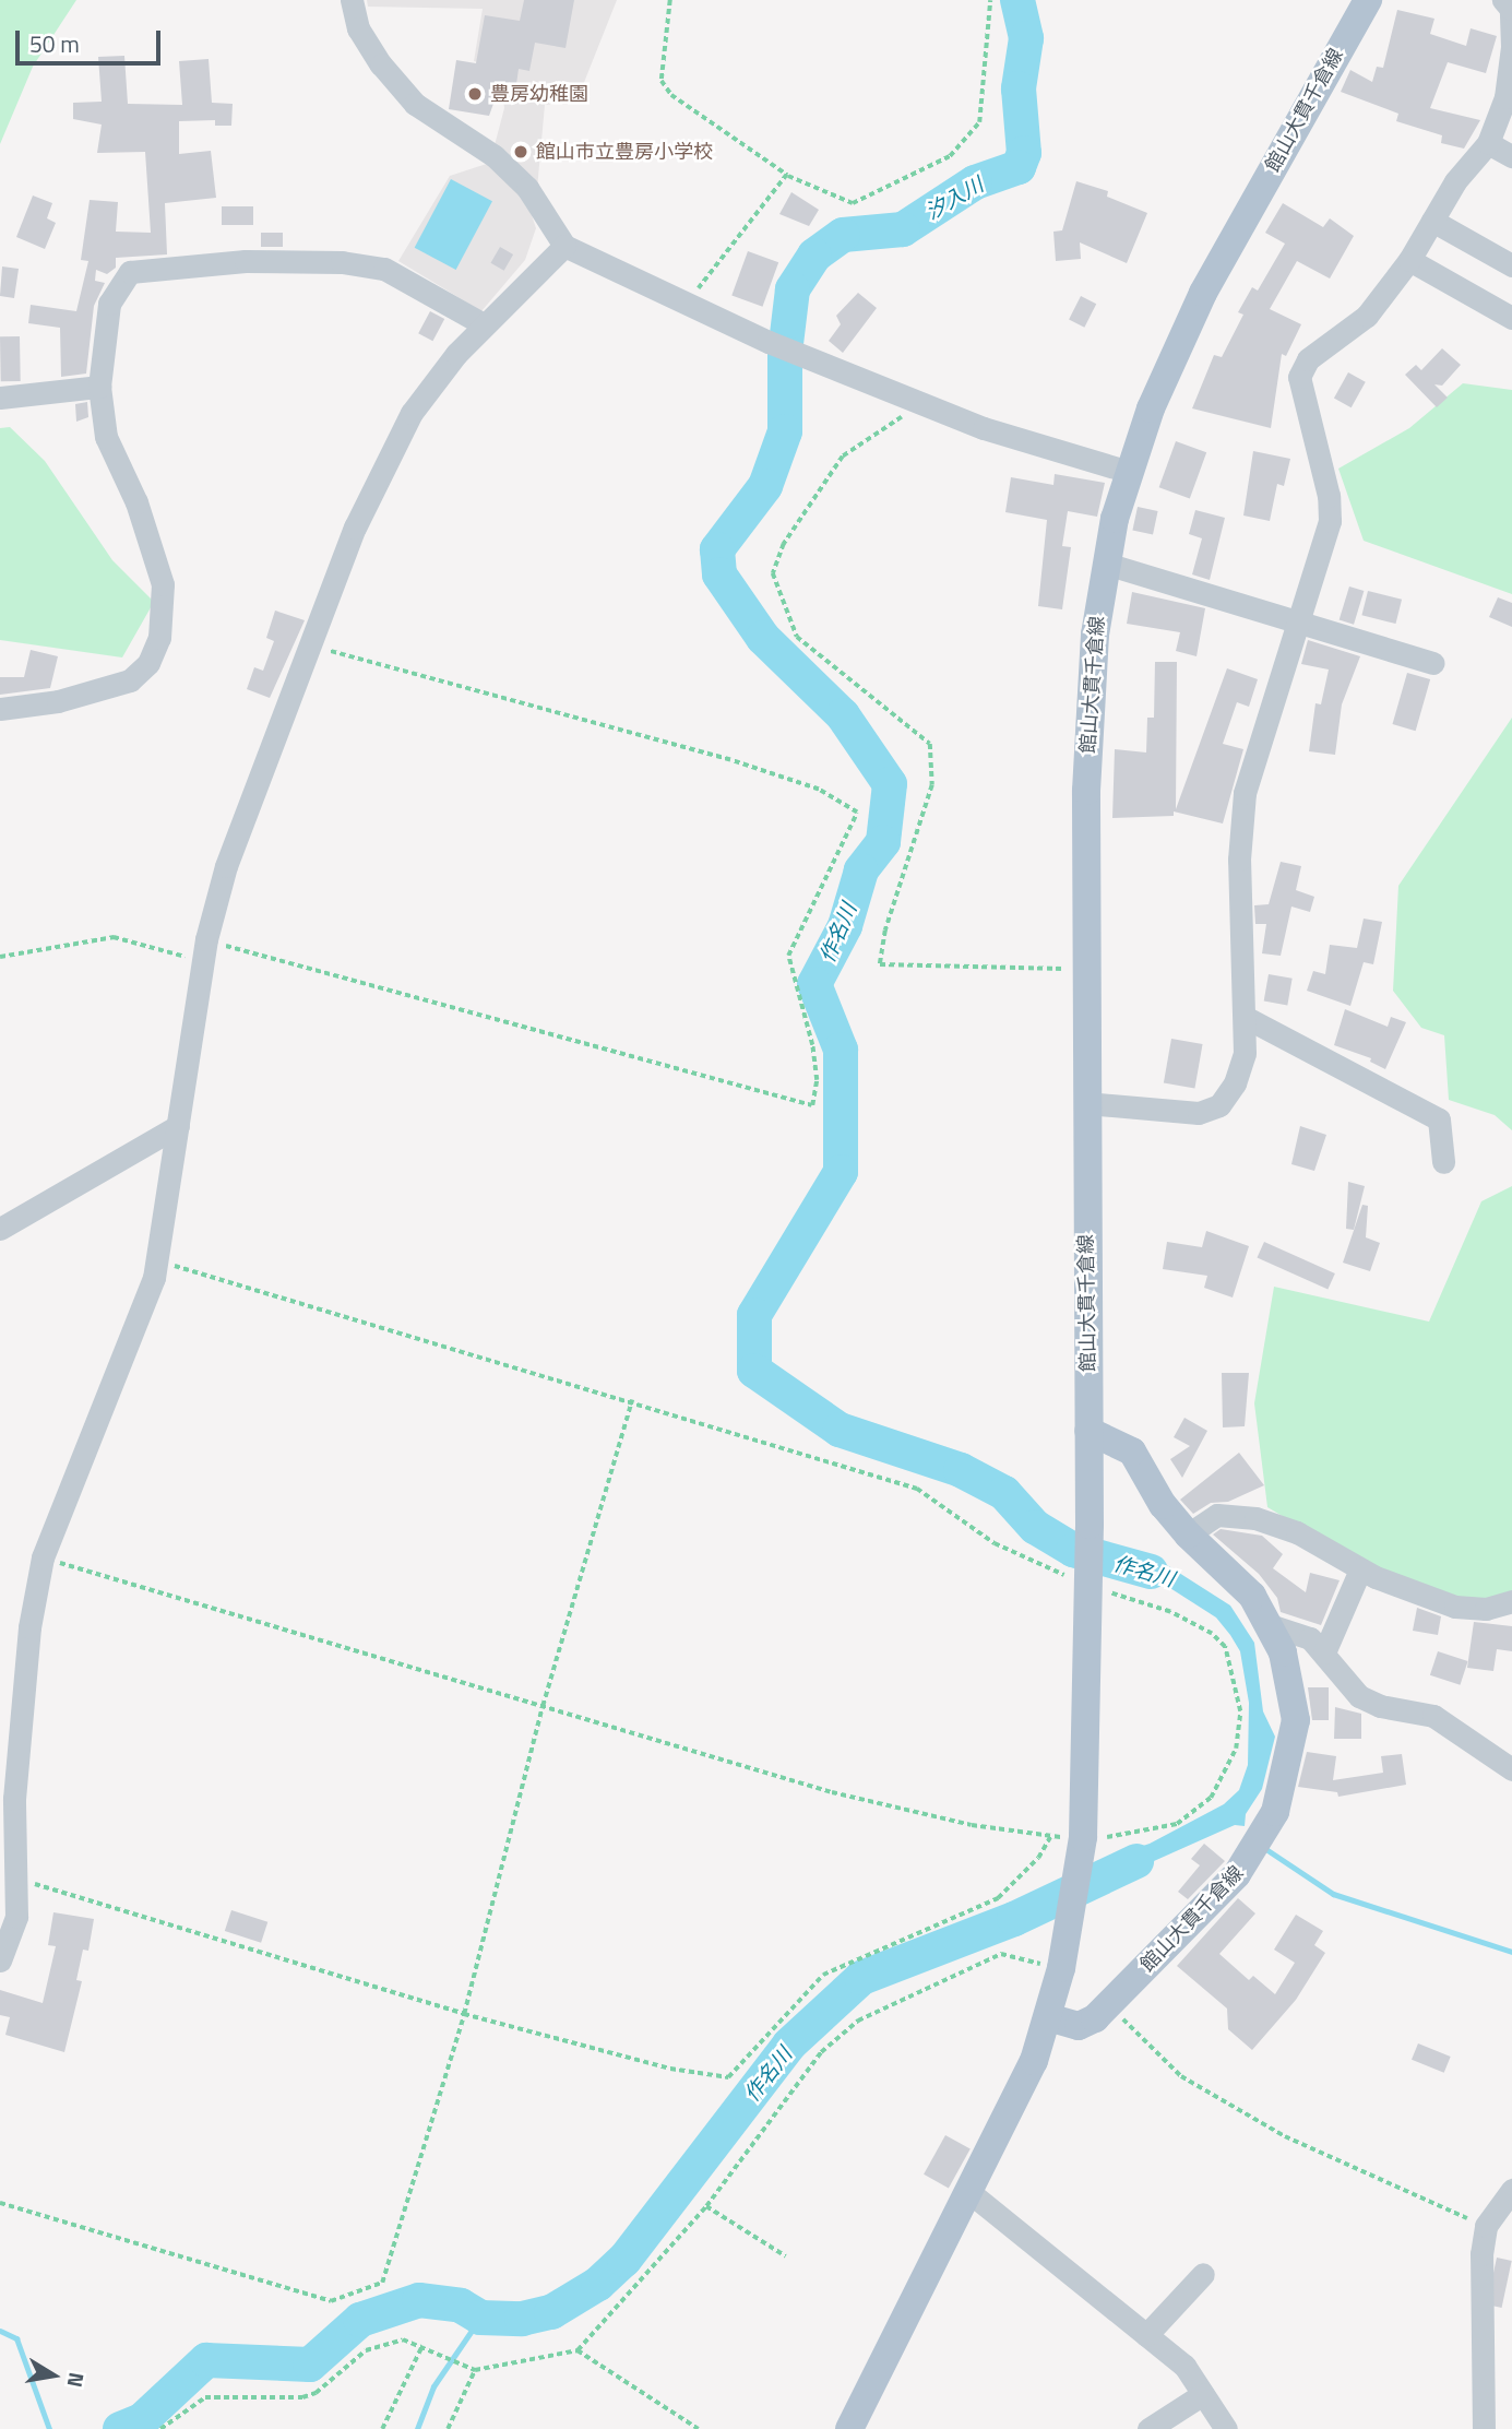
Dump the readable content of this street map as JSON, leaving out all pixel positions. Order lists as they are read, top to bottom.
{
  "streets": {
    "main road": ["館山大貫千倉線"]
  },
  "water": ["汐入川", "作名川"],
  "places": ["豊房幼稚園", "館山市立豊房小学校"],
  "scale_bar": "50 m",
  "north": "right"
}
